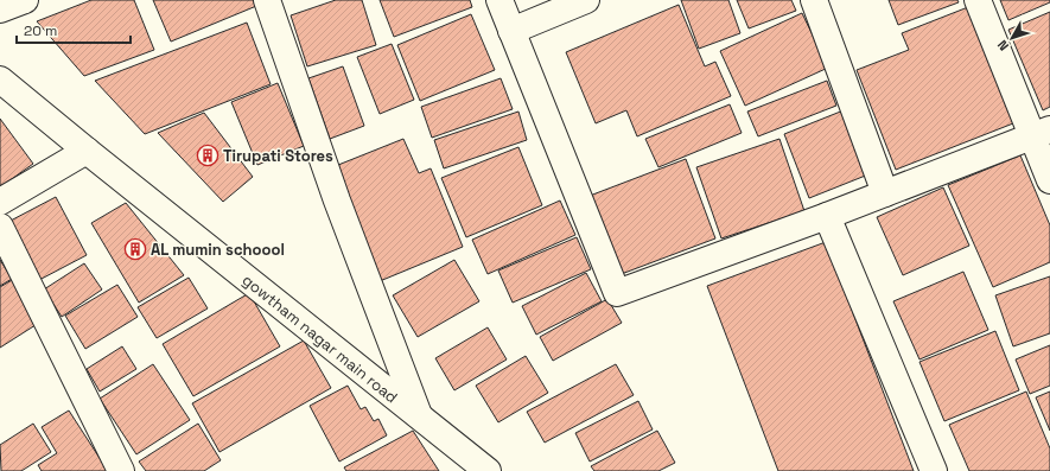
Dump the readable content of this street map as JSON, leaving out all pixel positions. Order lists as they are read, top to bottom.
{
  "streets": {
    "street": ["gowtham nagar main road"]
  },
  "places": {
    "building": ["Tirupati Stores", "AL mumin schoool"]
  },
  "scale_bar": "20 m",
  "north": "bottom left"
}
